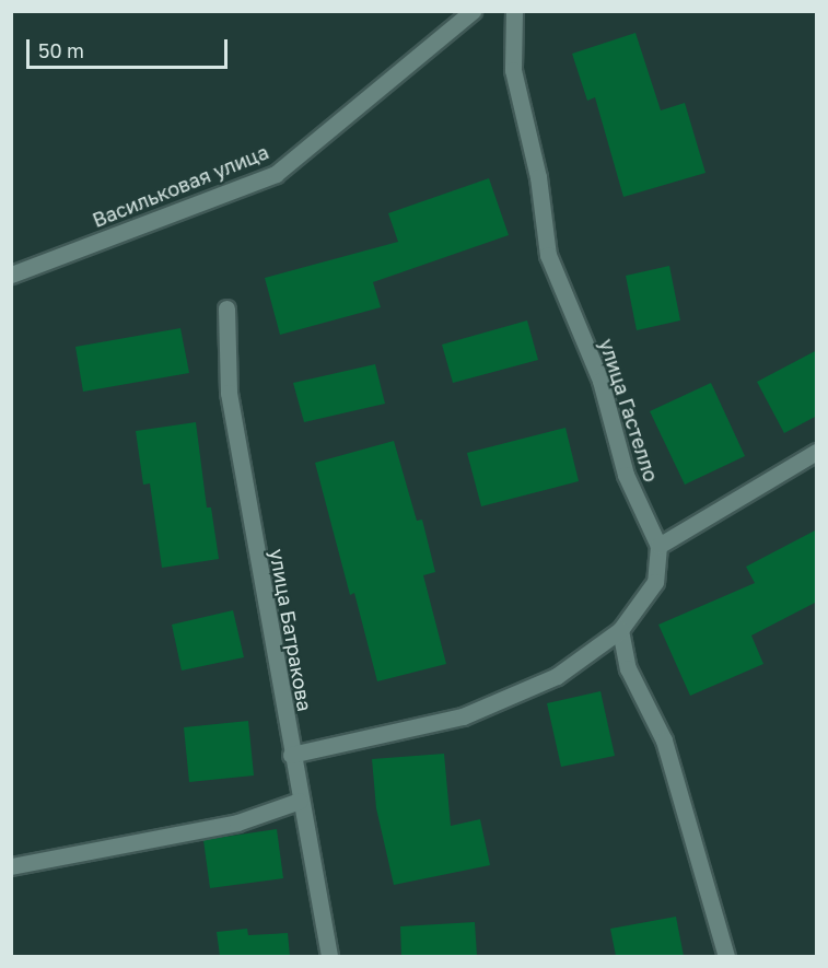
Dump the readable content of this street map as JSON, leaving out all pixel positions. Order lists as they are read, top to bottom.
{
  "streets": {
    "street": ["Васильковая улица", "улица Гастелло", "улица Батракова"]
  },
  "crossings": [
    ["улица Гастелло", "улица Батракова"]
  ],
  "scale_bar": "50 m"
}
